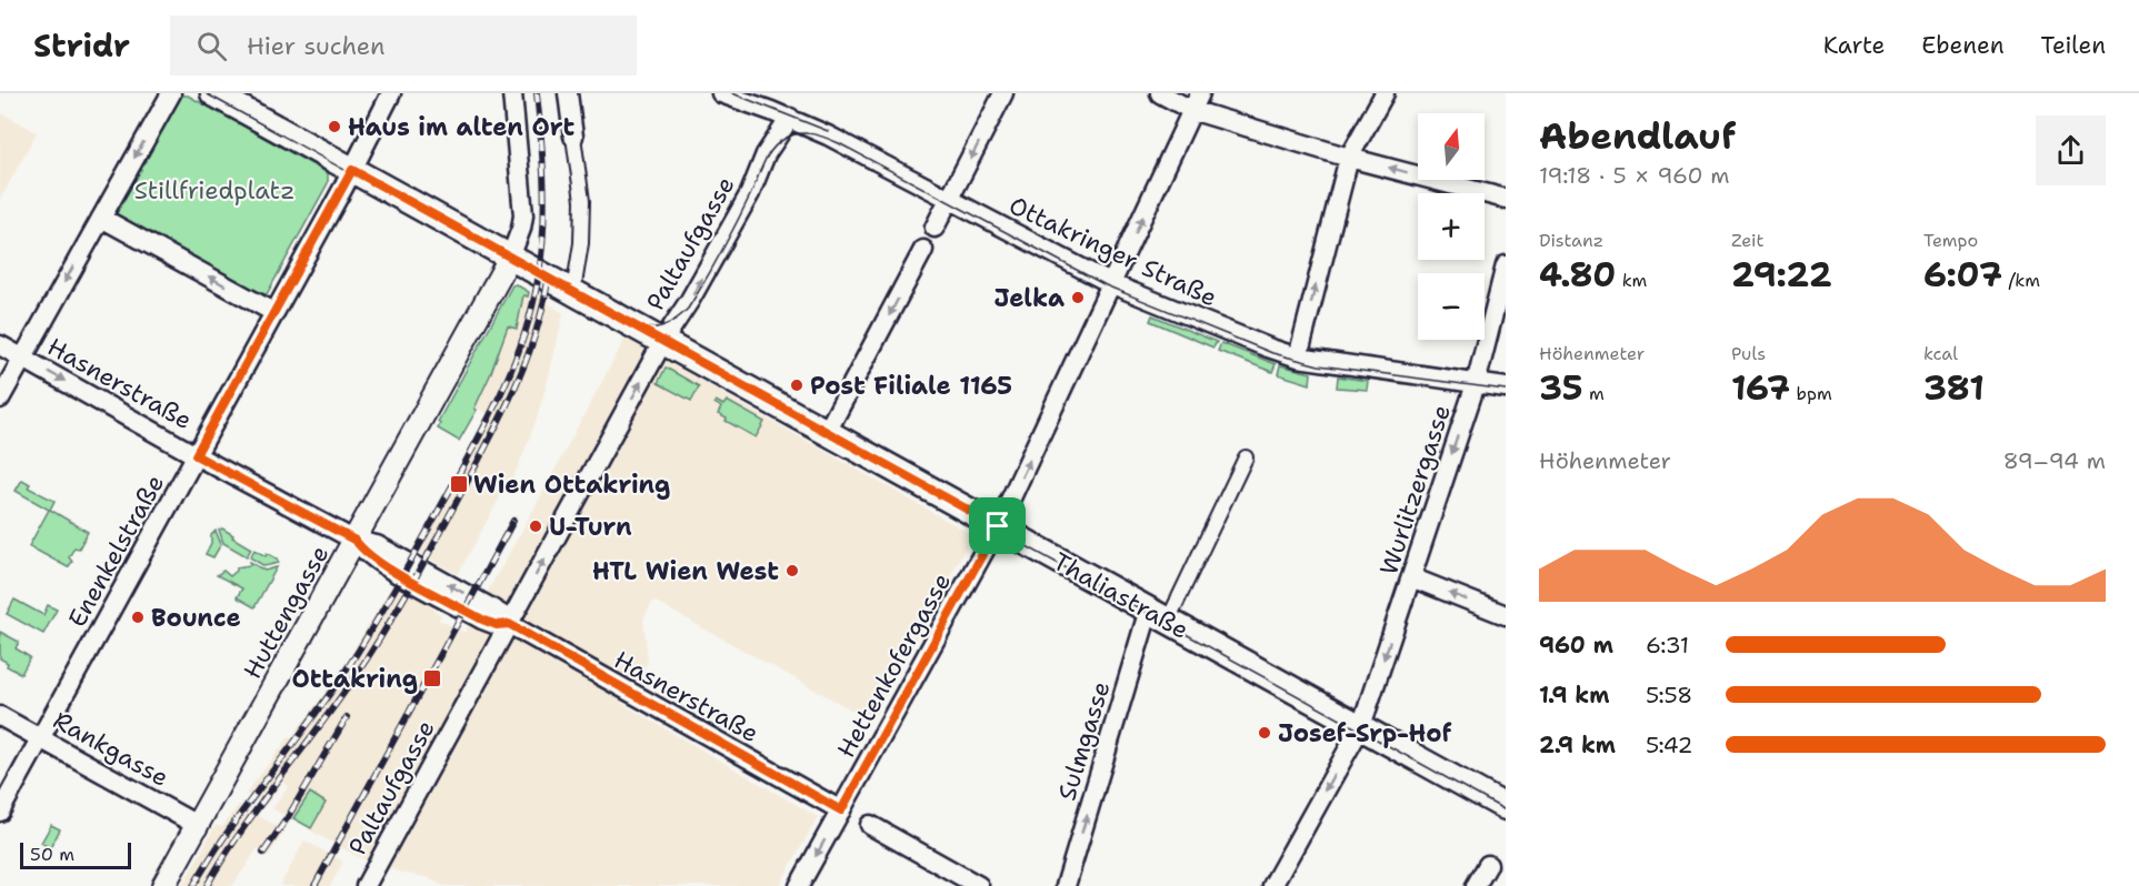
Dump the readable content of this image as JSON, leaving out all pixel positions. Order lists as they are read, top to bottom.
{
  "streets": {
    "main road": ["Thaliastraße"],
    "street": [
      "Paltaufgasse",
      "Ottakringer Straße",
      "Hasnerstraße",
      "Wurlitzergasse",
      "Enenkelstraße",
      "Huttengasse",
      "Hettenkofergasse",
      "Sulmgasse",
      "Rankgasse"
    ]
  },
  "crossings": [
    ["Paltaufgasse", "Ottakringer Straße"],
    ["Paltaufgasse", "Hasnerstraße"],
    ["Paltaufgasse", "Thaliastraße"],
    ["Ottakringer Straße", "Wurlitzergasse"],
    ["Ottakringer Straße", "Hettenkofergasse"],
    ["Hasnerstraße", "Enenkelstraße"],
    ["Hasnerstraße", "Huttengasse"],
    ["Hasnerstraße", "Hettenkofergasse"],
    ["Wurlitzergasse", "Thaliastraße"],
    ["Enenkelstraße", "Rankgasse"],
    ["Thaliastraße", "Huttengasse"],
    ["Thaliastraße", "Hettenkofergasse"],
    ["Thaliastraße", "Sulmgasse"],
    ["Huttengasse", "Rankgasse"]
  ],
  "one_way": ["Paltaufgasse", "Wurlitzergasse", "Sulmgasse"],
  "parks": ["Stillfriedplatz"],
  "places": {
    "other": [
      "Haus im alten Ort",
      "Jelka",
      "Post Filiale 1165",
      "U-Turn",
      "HTL Wien West",
      "Bounce",
      "Josef-Srp-Hof"
    ],
    "transit": ["Wien Ottakring", "Ottakring"]
  },
  "scale_bar": "50 m",
  "north": "top",
  "page": {
    "header": "Stridr",
    "search": "Hier suchen",
    "nav": ["Karte", "Ebenen", "Teilen"],
    "heading": ["Abendlauf", "19:18 · 5 × 960 m"],
    "map_buttons": ["+", "−"],
    "stats": [
      ["Distanz", "4.80 km"],
      ["Zeit", "29:22"],
      ["Tempo", "6:07 /km"],
      ["Höhenmeter", "35 m"],
      ["Puls", "167 bpm"],
      ["kcal", "381"]
    ],
    "chart": ["Höhenmeter", "89–94 m"],
    "list": [
      {
        "name": "960 m",
        "note": "6:31"
      },
      {
        "name": "1.9 km",
        "note": "5:58"
      },
      {
        "name": "2.9 km",
        "note": "5:42"
      }
    ],
    "scale": "50 m"
  }
}
